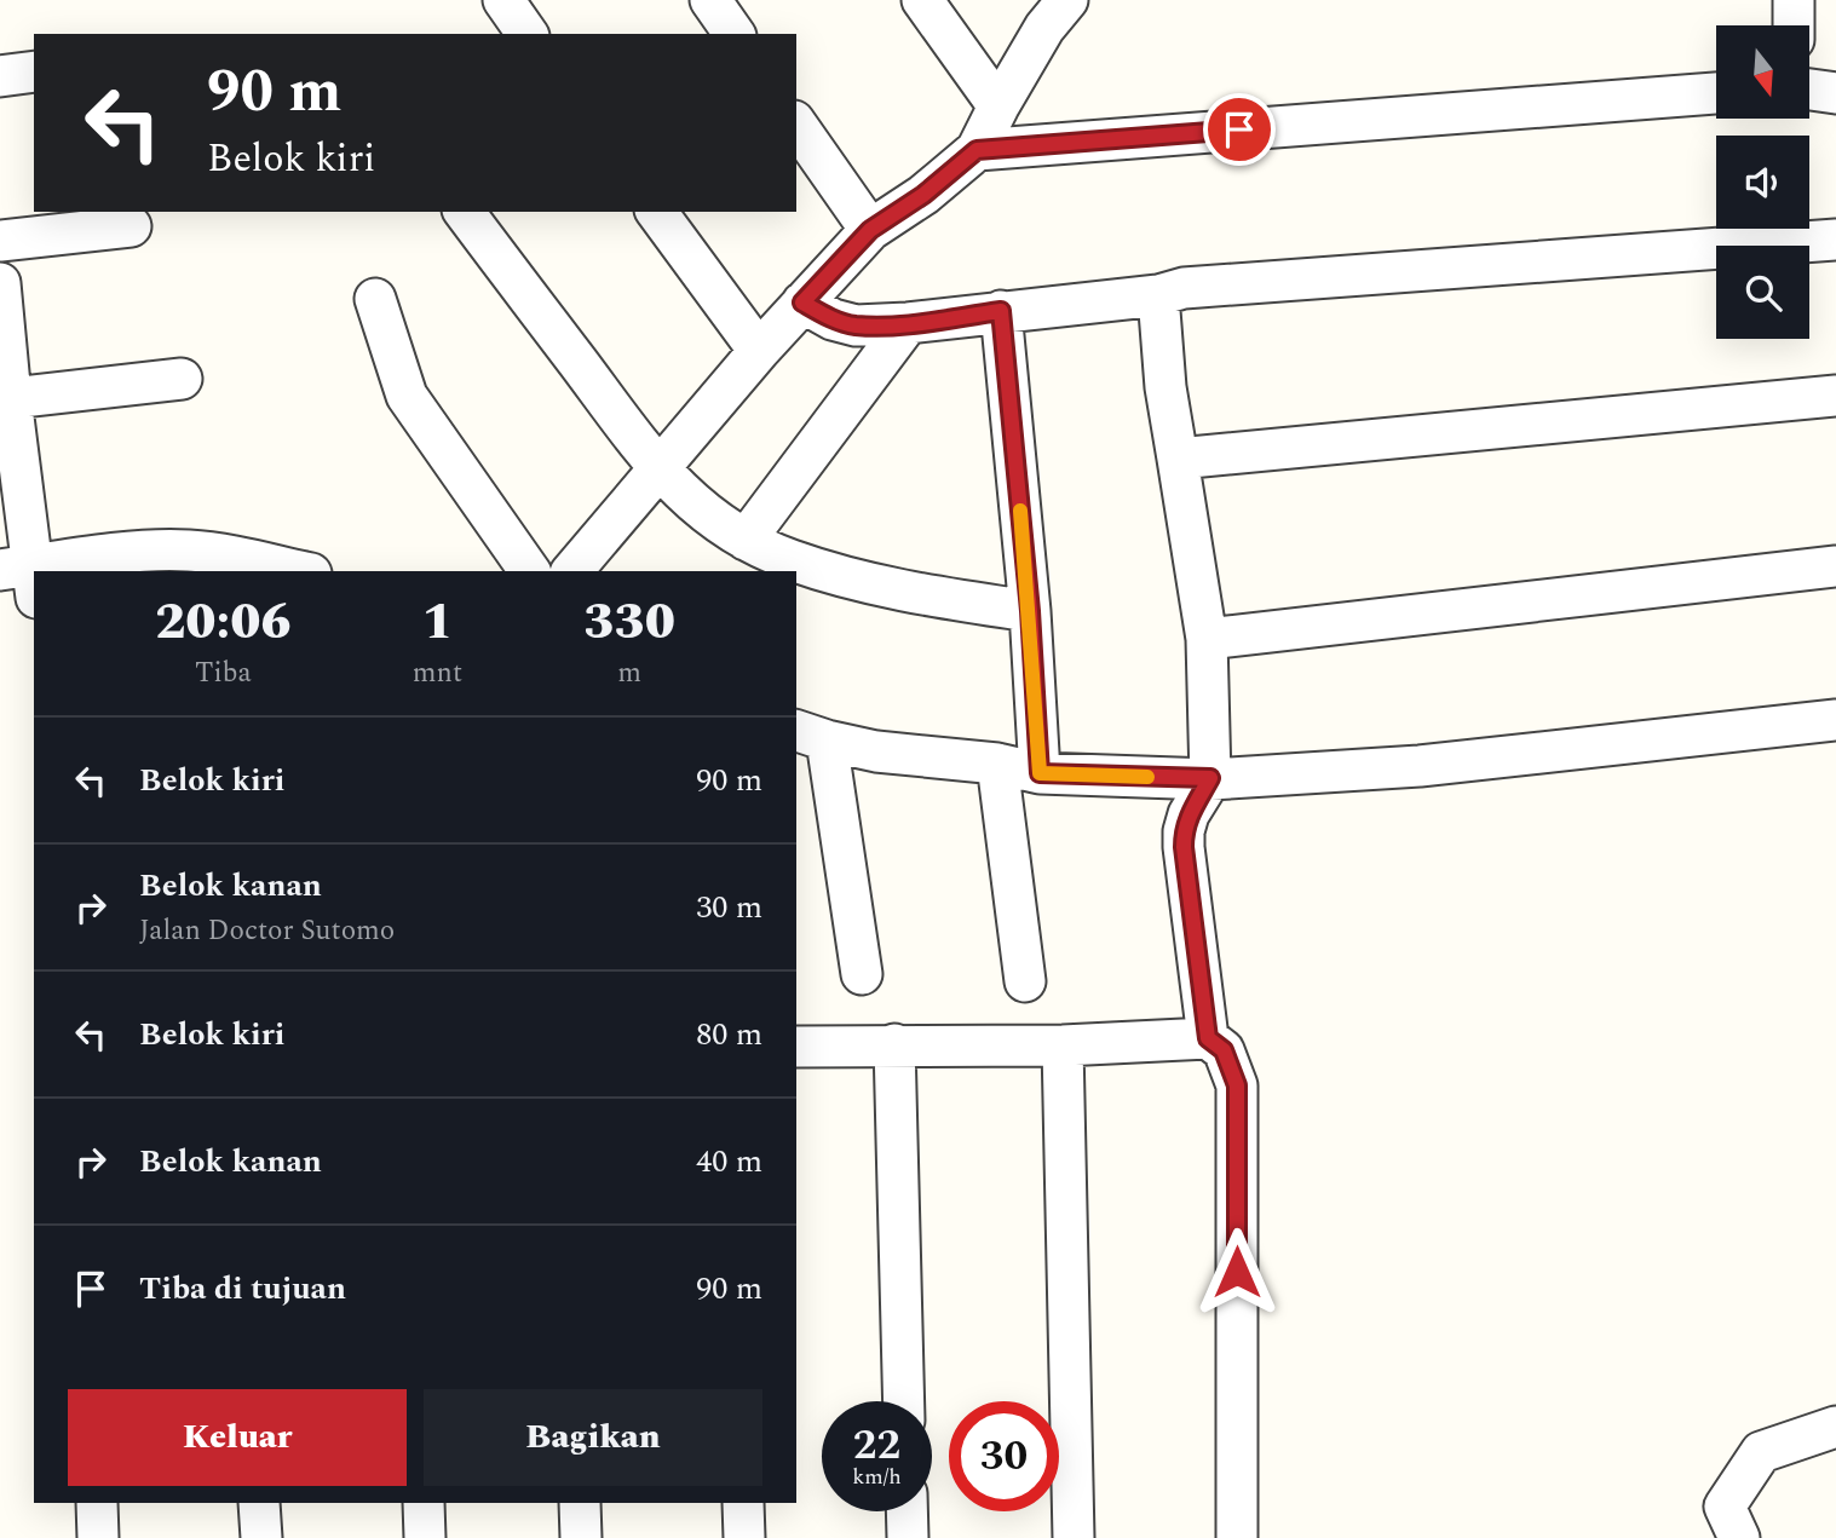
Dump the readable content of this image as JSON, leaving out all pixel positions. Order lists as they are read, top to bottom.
{
  "north": "bottom",
  "page": {
    "turn": ["90 m", "Belok kiri"],
    "eta": [
      "20:06",
      "Tiba",
      "1",
      "mnt",
      "330",
      "m"
    ],
    "list": [
      {
        "name": "Belok kiri",
        "value": "90 m"
      },
      {
        "name": "Belok kanan",
        "note": "Jalan Doctor Sutomo",
        "value": "30 m"
      },
      {
        "name": "Belok kiri",
        "value": "80 m"
      },
      {
        "name": "Belok kanan",
        "value": "40 m"
      },
      {
        "name": "Tiba di tujuan",
        "value": "90 m"
      }
    ],
    "buttons": ["Keluar", "Bagikan"],
    "speed": "22 km/h",
    "limit": "30"
  }
}
